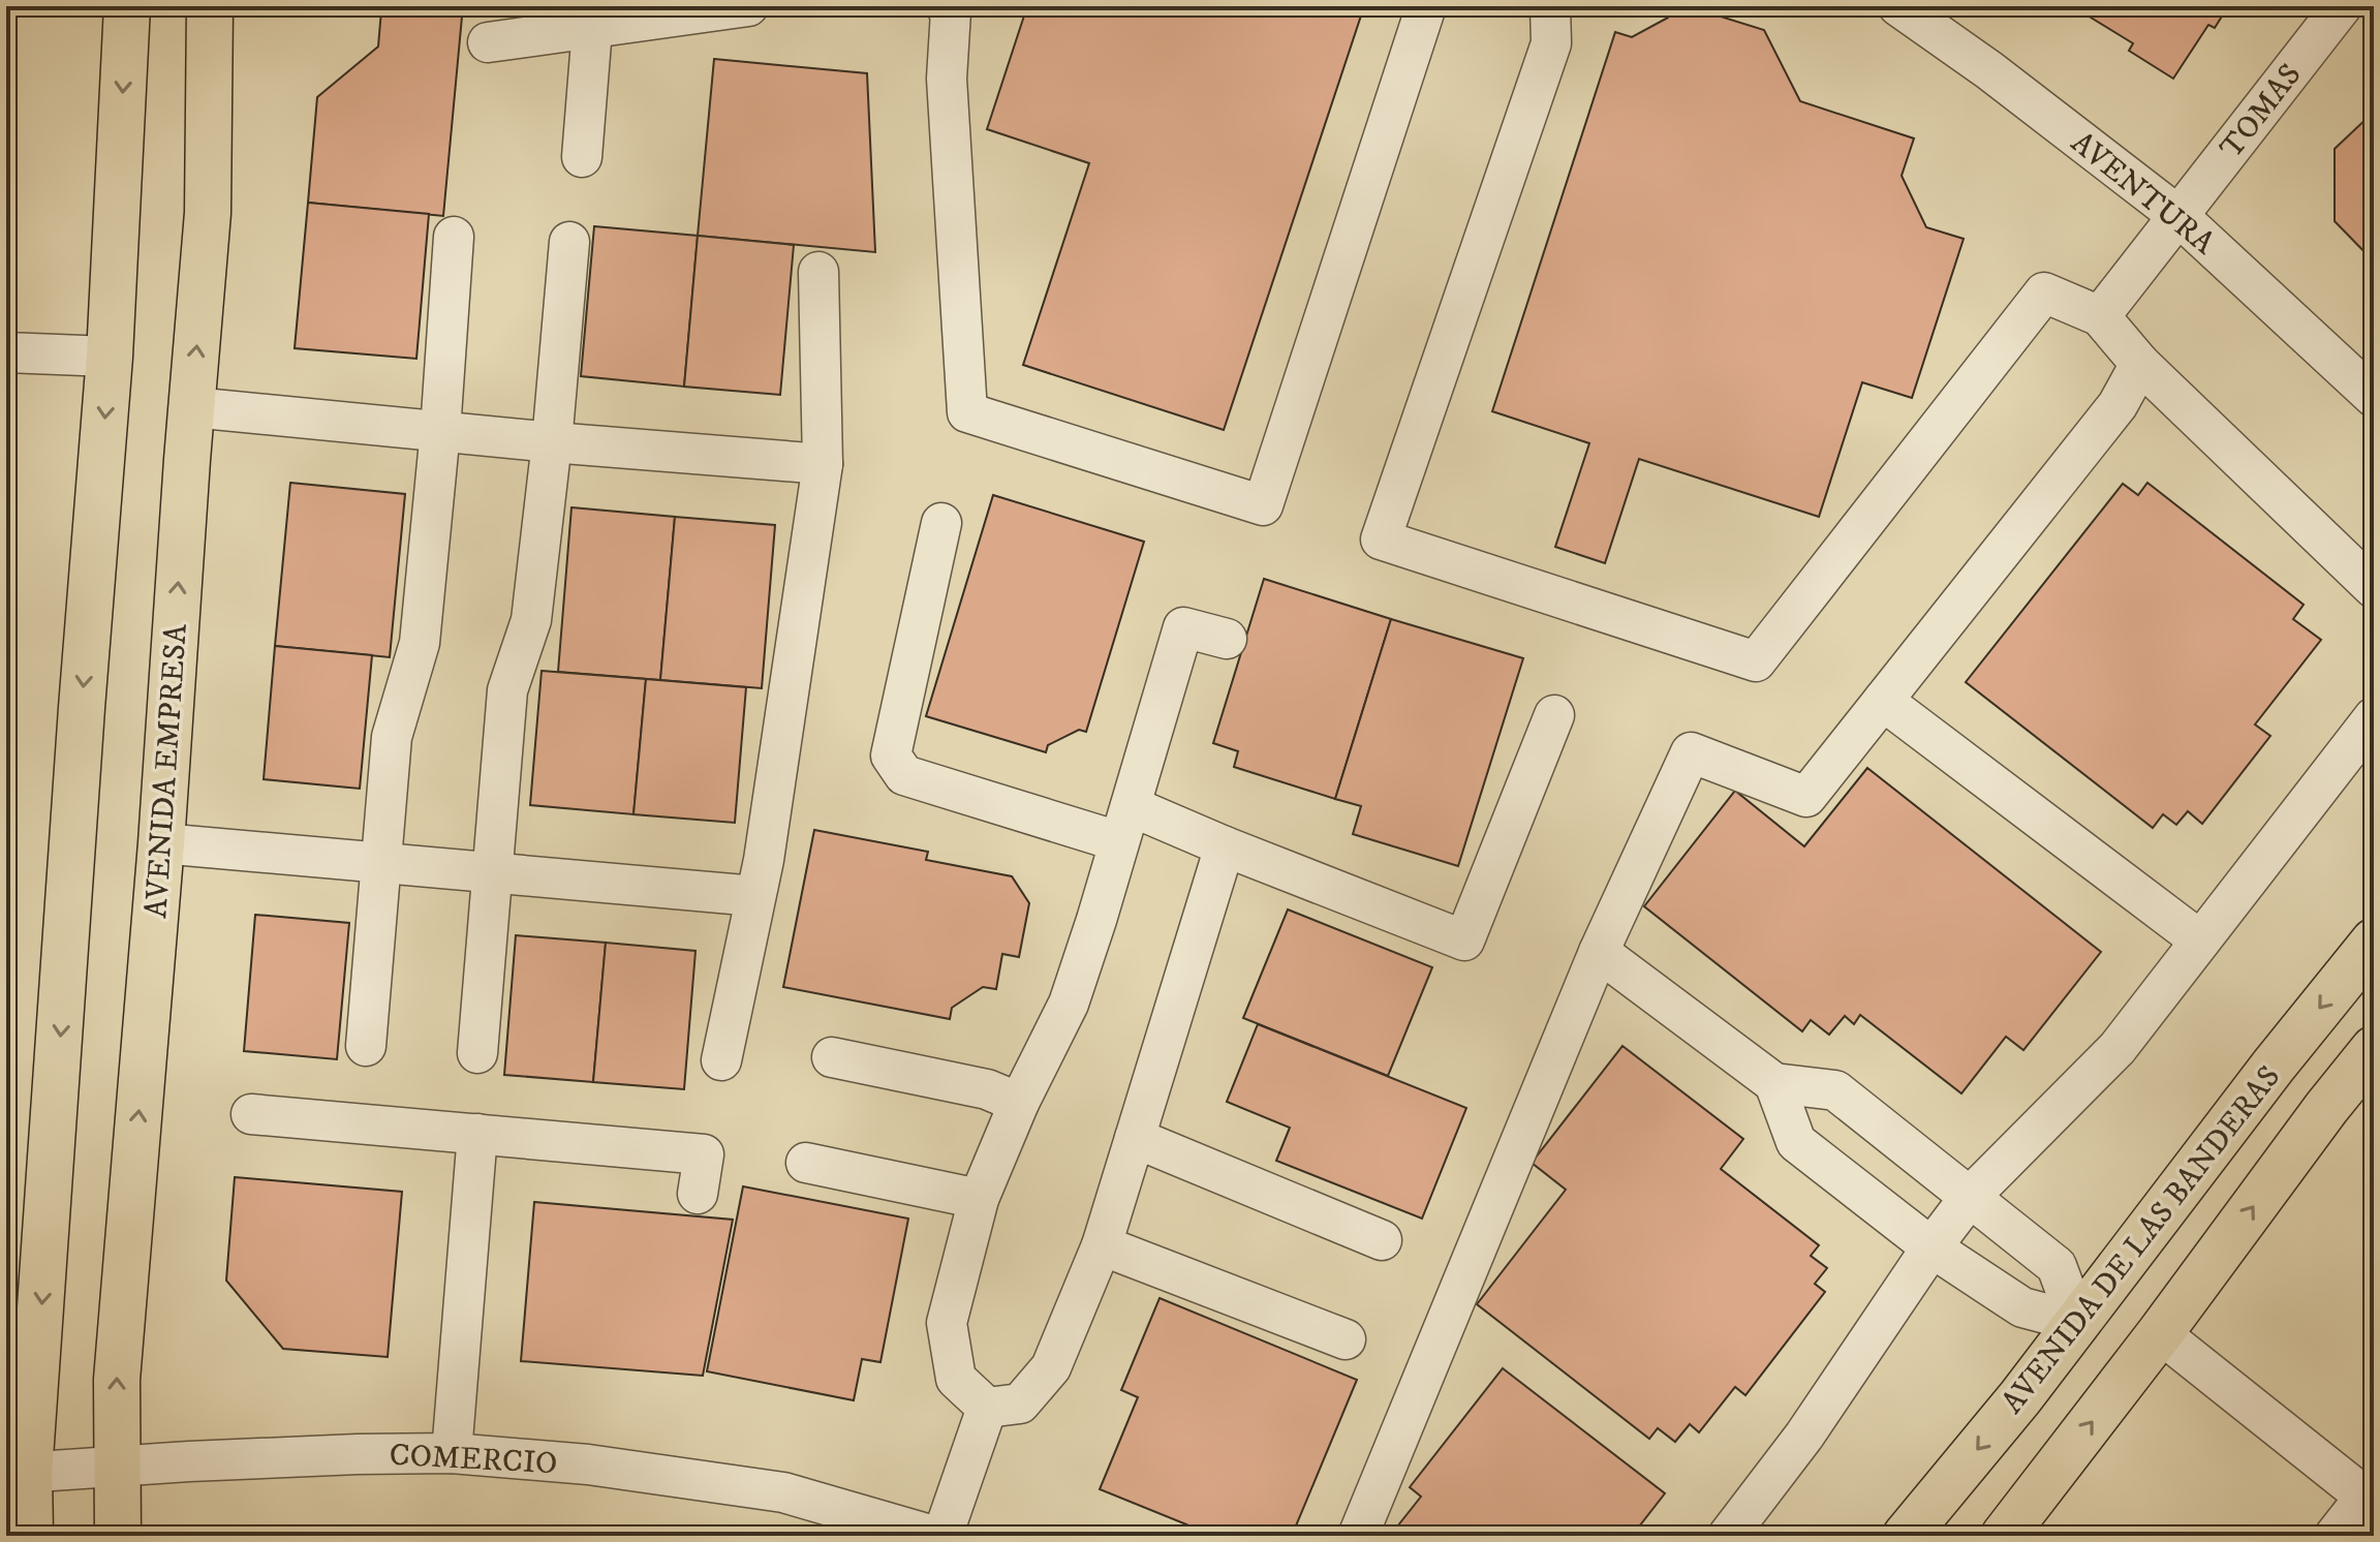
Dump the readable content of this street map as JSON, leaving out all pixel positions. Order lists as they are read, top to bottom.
{
  "streets": {
    "main road": ["AVENIDA EMPRESA", "AVENIDA DE LAS BANDERAS"],
    "street": ["TOMAS", "AVENTURA", "COMERCIO"]
  },
  "crossings": [
    ["TOMAS", "AVENTURA"],
    ["AVENIDA EMPRESA", "COMERCIO"]
  ]
}
